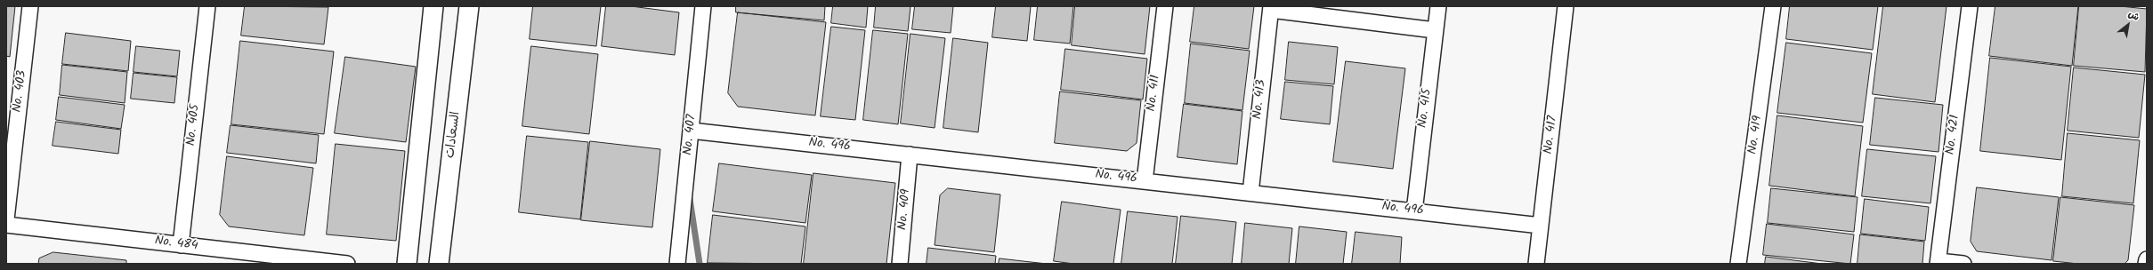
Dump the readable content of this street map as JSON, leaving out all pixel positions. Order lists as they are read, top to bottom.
{
  "streets": {
    "street": [
      "No. 403",
      "No. 411",
      "No. 413",
      "No. 415",
      "No. 405",
      "السعادات",
      "No. 407",
      "No. 417",
      "No. 419",
      "No. 421",
      "No. 496",
      "No. 409",
      "No. 484"
    ]
  },
  "crossings": [
    ["No. 411", "No. 496"],
    ["No. 413", "No. 496"],
    ["No. 415", "No. 496"],
    ["No. 405", "No. 484"],
    ["No. 407", "No. 496"],
    ["No. 417", "No. 496"],
    ["No. 496", "No. 409"]
  ],
  "north": "top right"
}
